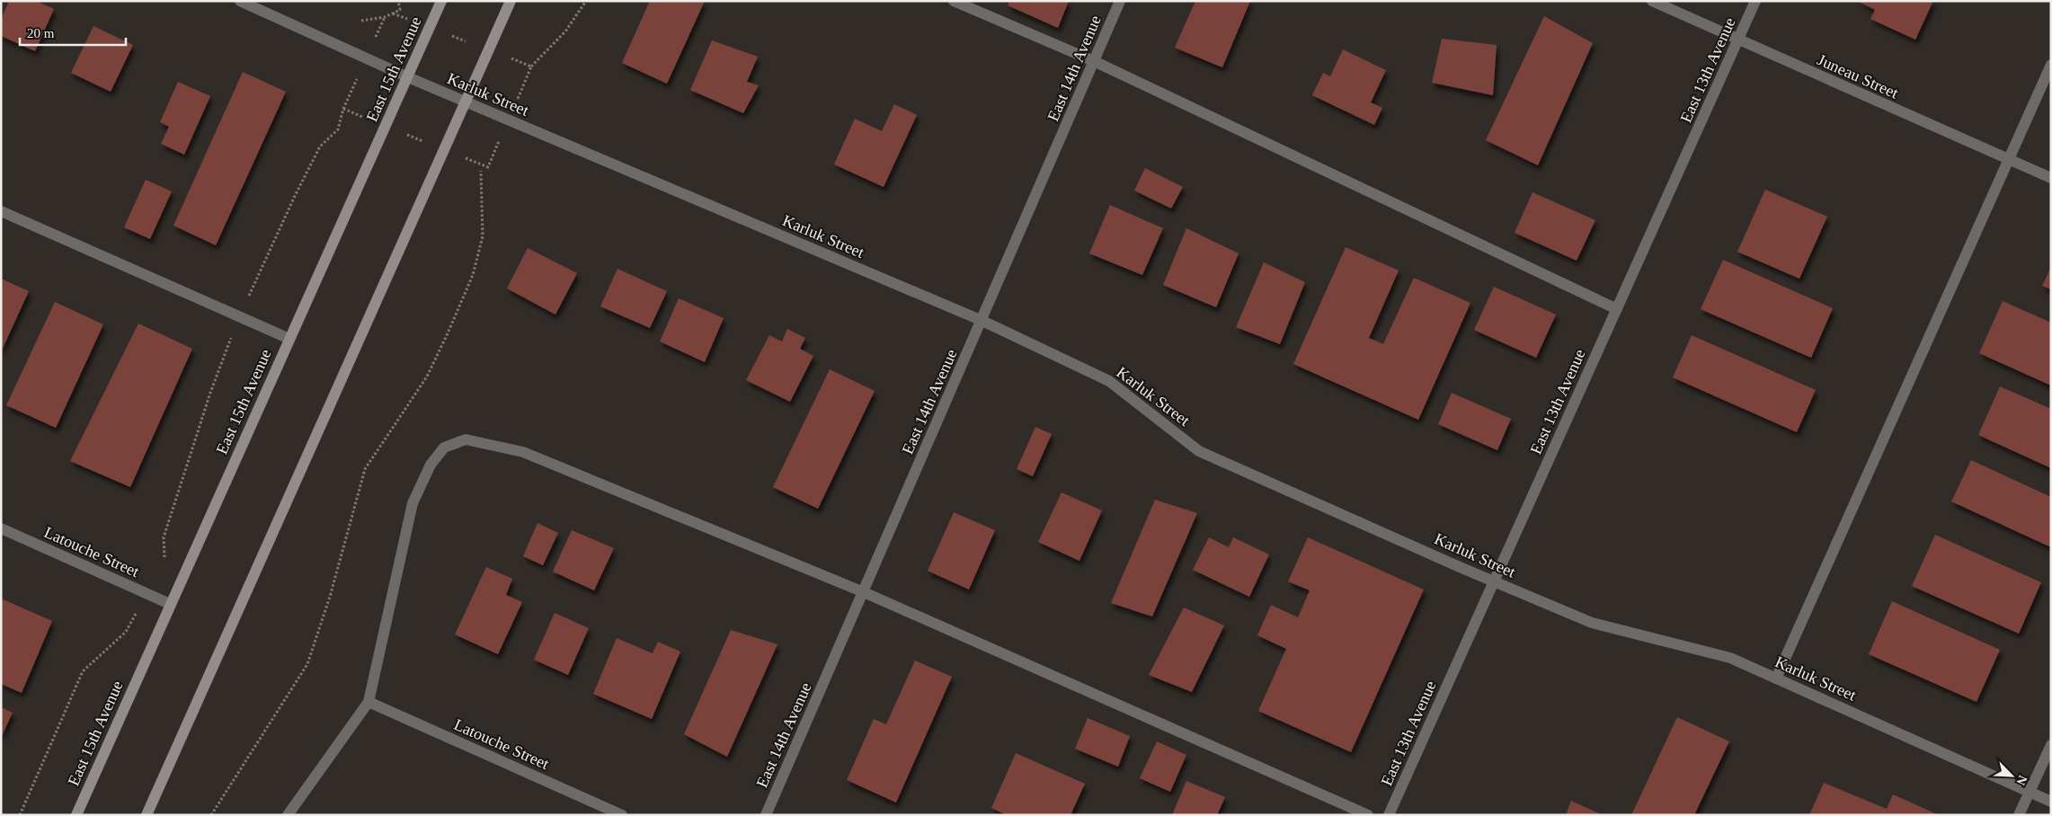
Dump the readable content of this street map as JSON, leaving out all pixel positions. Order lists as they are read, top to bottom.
{
  "streets": {
    "main road": ["East 15th Avenue"],
    "street": [
      "East 14th Avenue",
      "East 13th Avenue",
      "Juneau Street",
      "Karluk Street",
      "Latouche Street"
    ]
  },
  "crossings": [
    ["East 14th Avenue", "Karluk Street"],
    ["East 15th Avenue", "Karluk Street"],
    ["East 15th Avenue", "Latouche Street"],
    ["East 13th Avenue", "Juneau Street"],
    ["East 13th Avenue", "Karluk Street"]
  ],
  "scale_bar": "20 m",
  "north": "bottom right"
}
